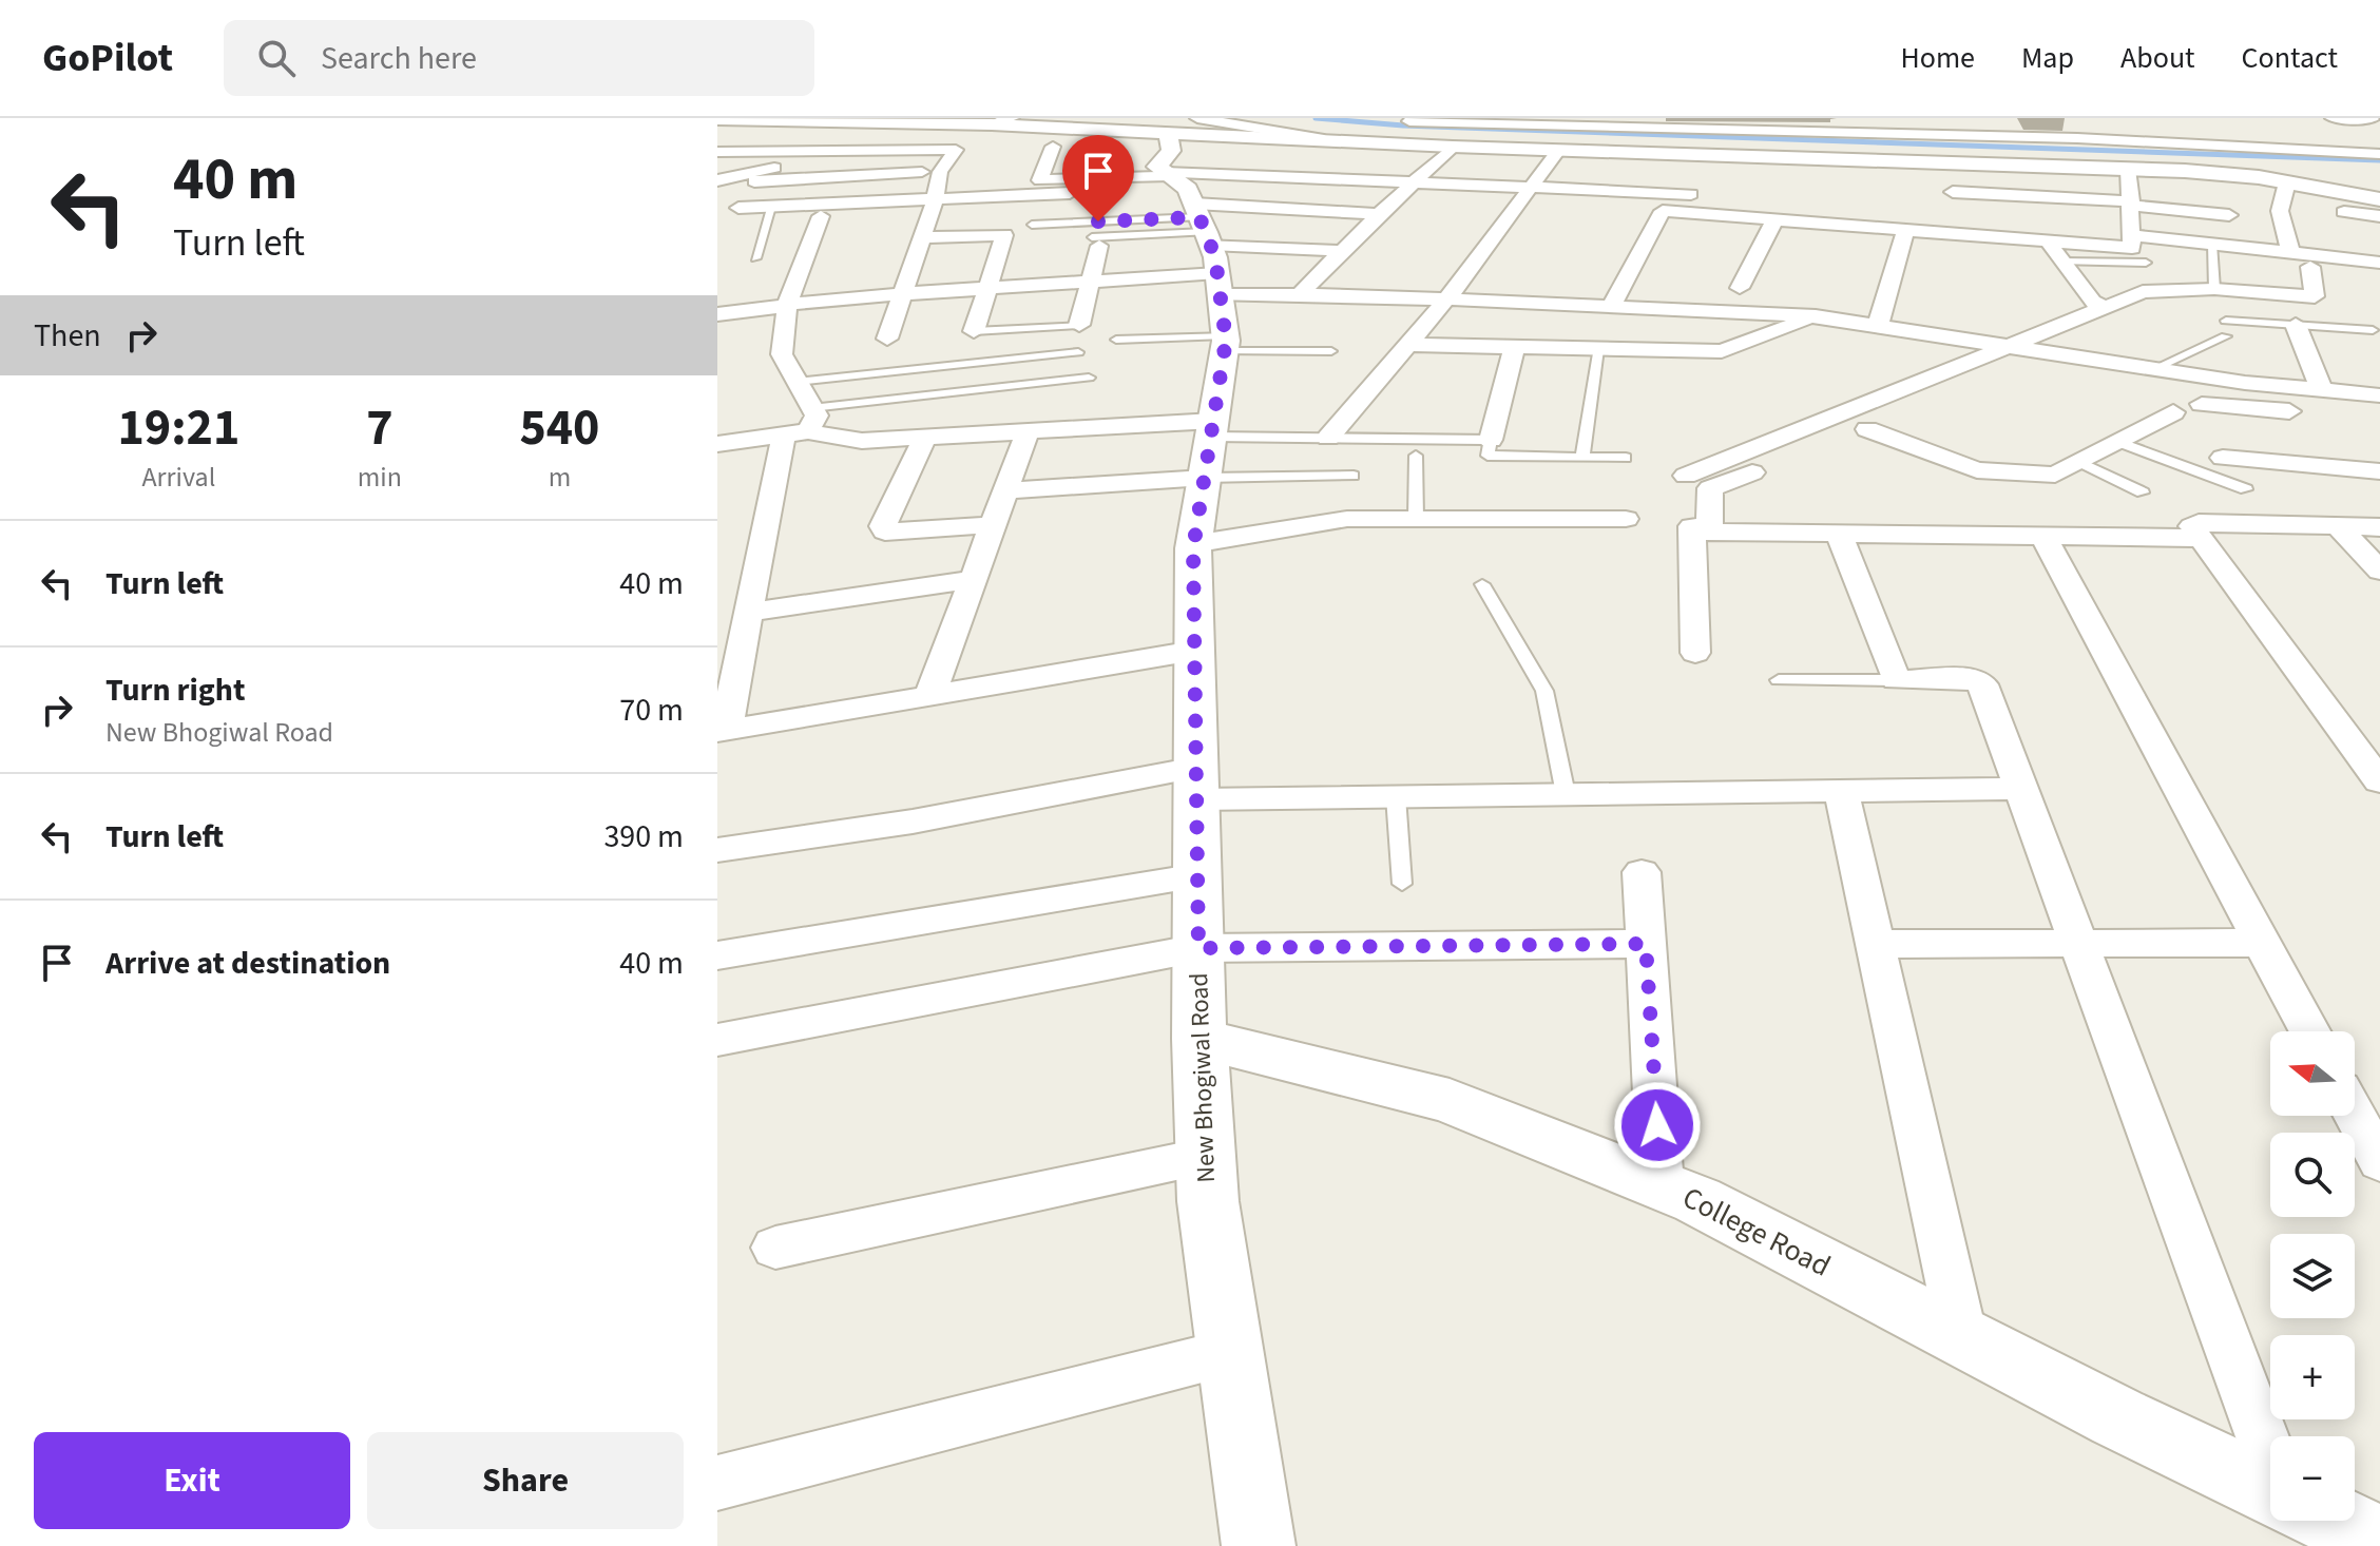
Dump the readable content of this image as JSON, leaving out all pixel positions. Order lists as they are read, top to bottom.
{
  "streets": {
    "street": ["New Bhogiwal Road", "College Road"]
  },
  "crossings": [
    ["New Bhogiwal Road", "College Road"]
  ],
  "north": "left",
  "page": {
    "header": "GoPilot",
    "search": "Search here",
    "nav": [
      "Home",
      "Map",
      "About",
      "Contact"
    ],
    "turn": ["40 m", "Turn left"],
    "then": "Then",
    "eta": [
      "19:21",
      "Arrival",
      "7",
      "min",
      "540",
      "m"
    ],
    "list": [
      {
        "name": "Turn left",
        "value": "40 m"
      },
      {
        "name": "Turn right",
        "note": "New Bhogiwal Road",
        "value": "70 m"
      },
      {
        "name": "Turn left",
        "value": "390 m"
      },
      {
        "name": "Arrive at destination",
        "value": "40 m"
      }
    ],
    "map_buttons": ["+", "−"],
    "buttons": ["Exit", "Share"]
  }
}
